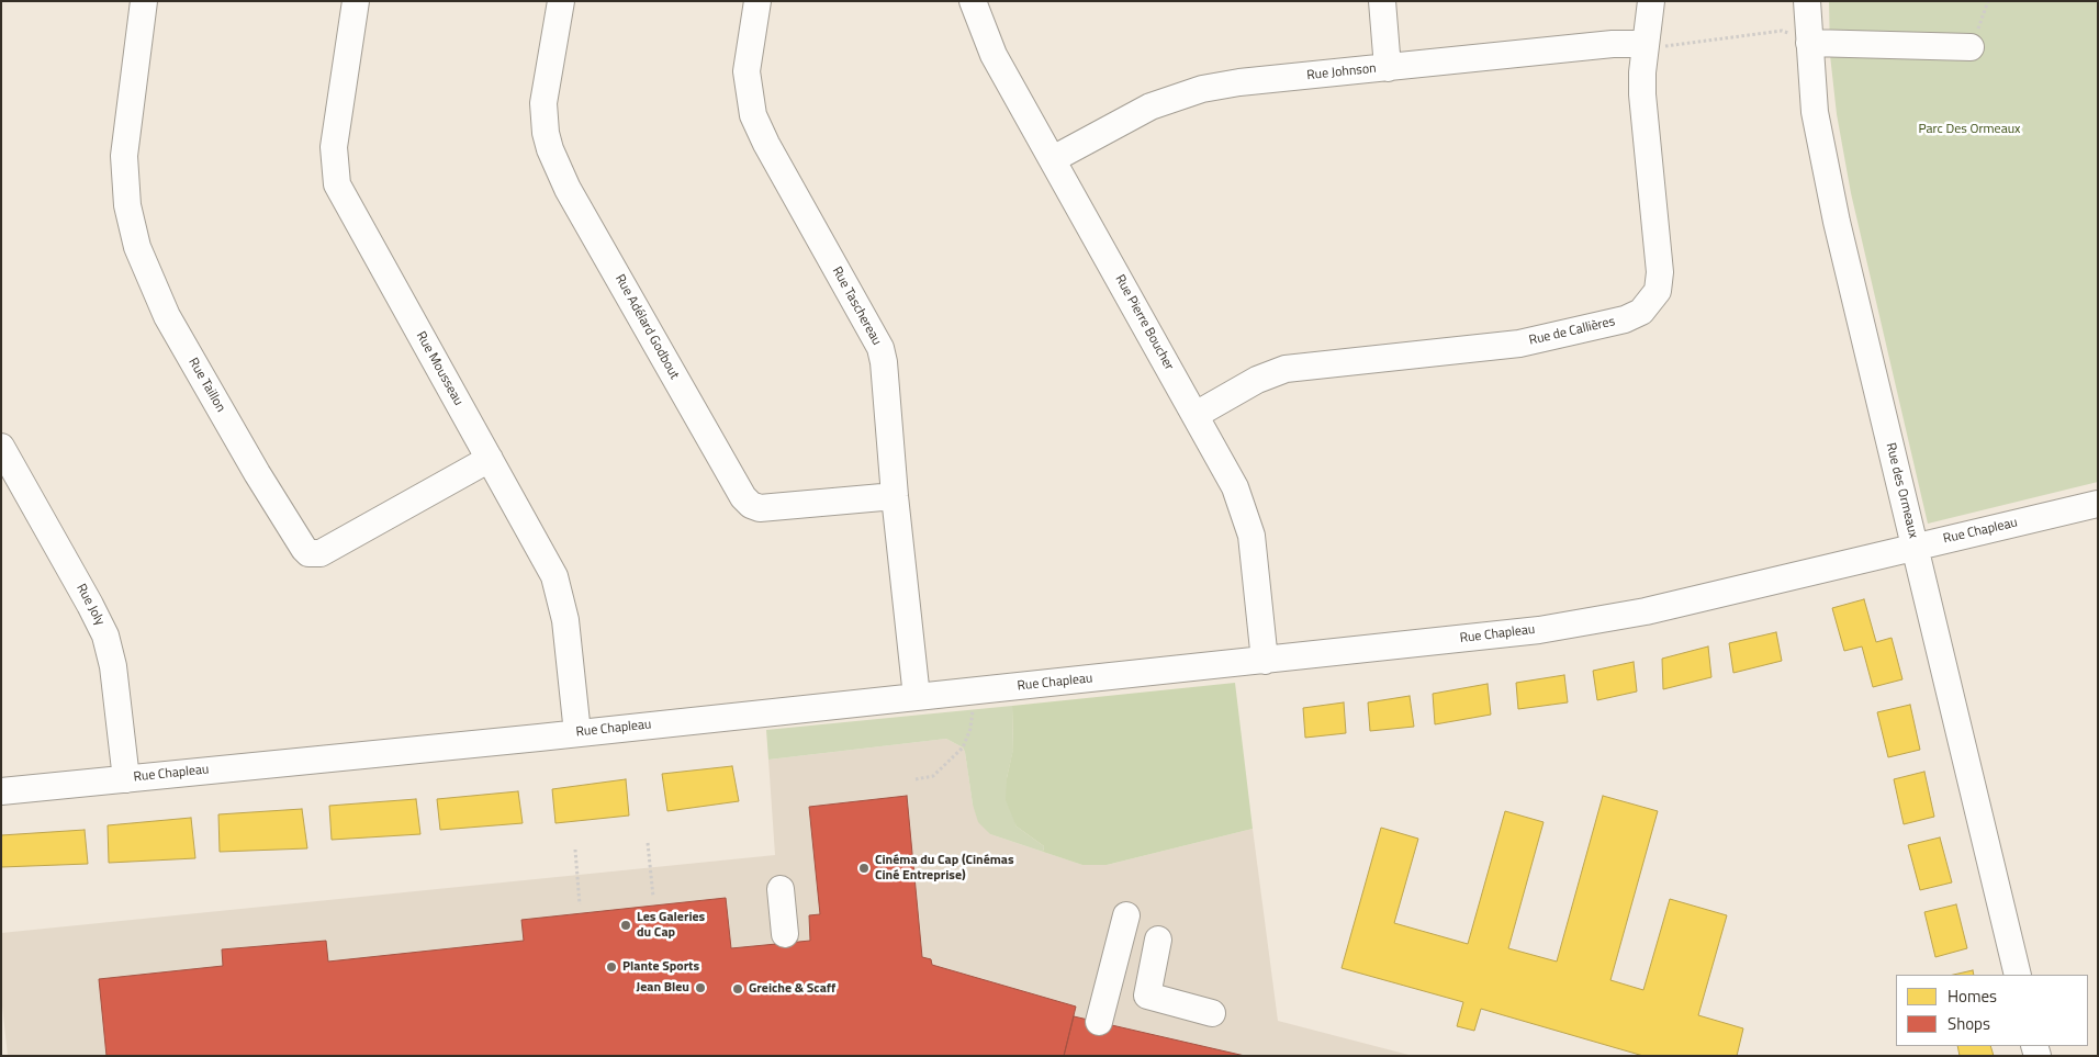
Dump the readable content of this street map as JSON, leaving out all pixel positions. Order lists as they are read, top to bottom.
{
  "streets": {
    "street": [
      "Rue Johnson",
      "Rue Taschereau",
      "Rue Pierre Boucher",
      "Rue Adélard Godbout",
      "Rue de Callières",
      "Rue Mousseau",
      "Rue Taillon",
      "Rue des Ormeaux",
      "Rue Chapleau",
      "Rue Joly"
    ]
  },
  "crossings": [
    ["Rue Johnson", "Rue Pierre Boucher"],
    ["Rue Johnson", "Rue de Callières"],
    ["Rue Taschereau", "Rue Adélard Godbout"],
    ["Rue Taschereau", "Rue Chapleau"],
    ["Rue Pierre Boucher", "Rue de Callières"],
    ["Rue Pierre Boucher", "Rue Chapleau"],
    ["Rue Mousseau", "Rue Taillon"],
    ["Rue Mousseau", "Rue Chapleau"],
    ["Rue des Ormeaux", "Rue Chapleau"],
    ["Rue Chapleau", "Rue Joly"]
  ],
  "parks": ["Parc Des Ormeaux"],
  "places": [
    "Cinéma du Cap (Cinémas Ciné Entreprise)",
    "Les Galeries du Cap",
    "Plante Sports",
    "Jean Bleu",
    "Greiche & Scaff"
  ],
  "legend": ["Homes", "Shops"]
}
